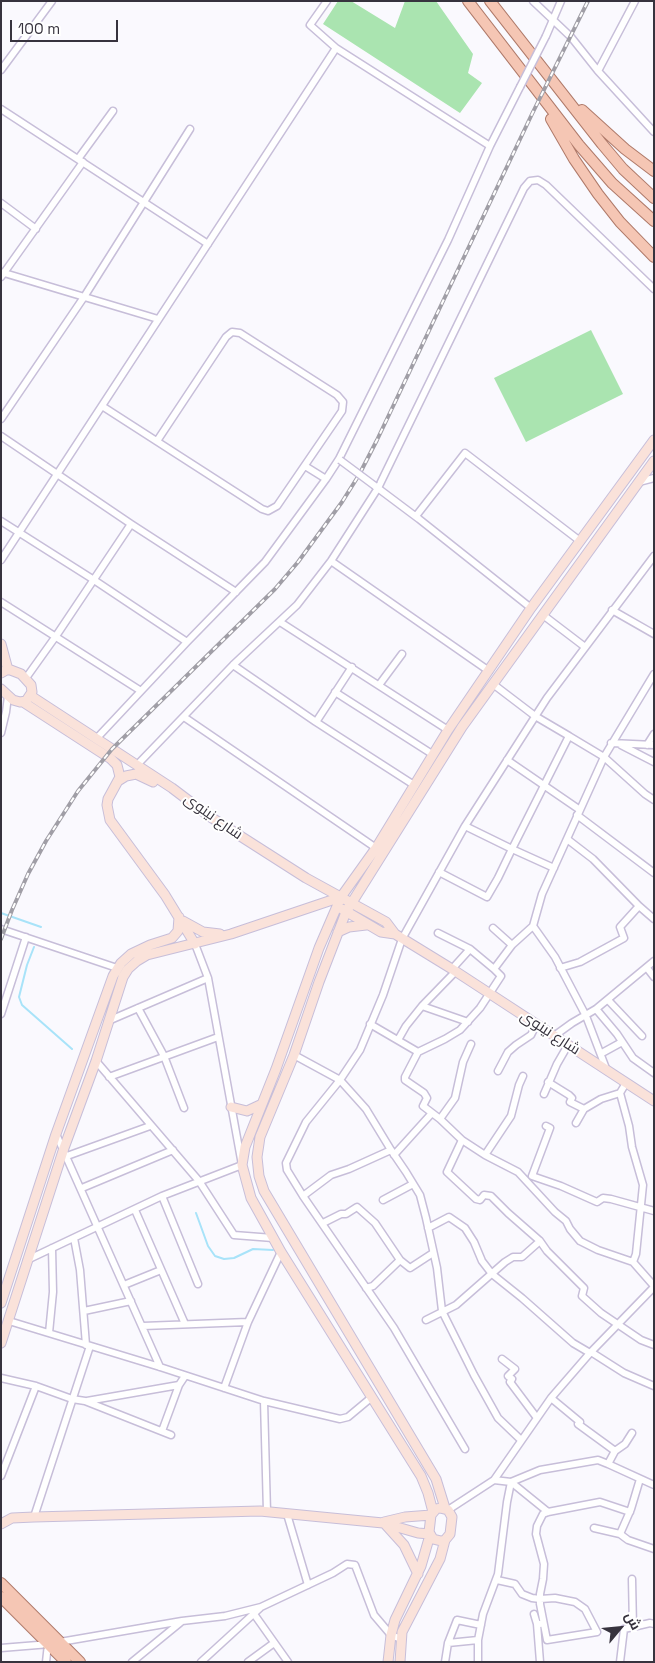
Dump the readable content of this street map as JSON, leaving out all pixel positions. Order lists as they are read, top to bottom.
{
  "streets": {
    "main road": ["شارع نينوى"]
  },
  "scale_bar": "100 m",
  "north": "top right"
}
